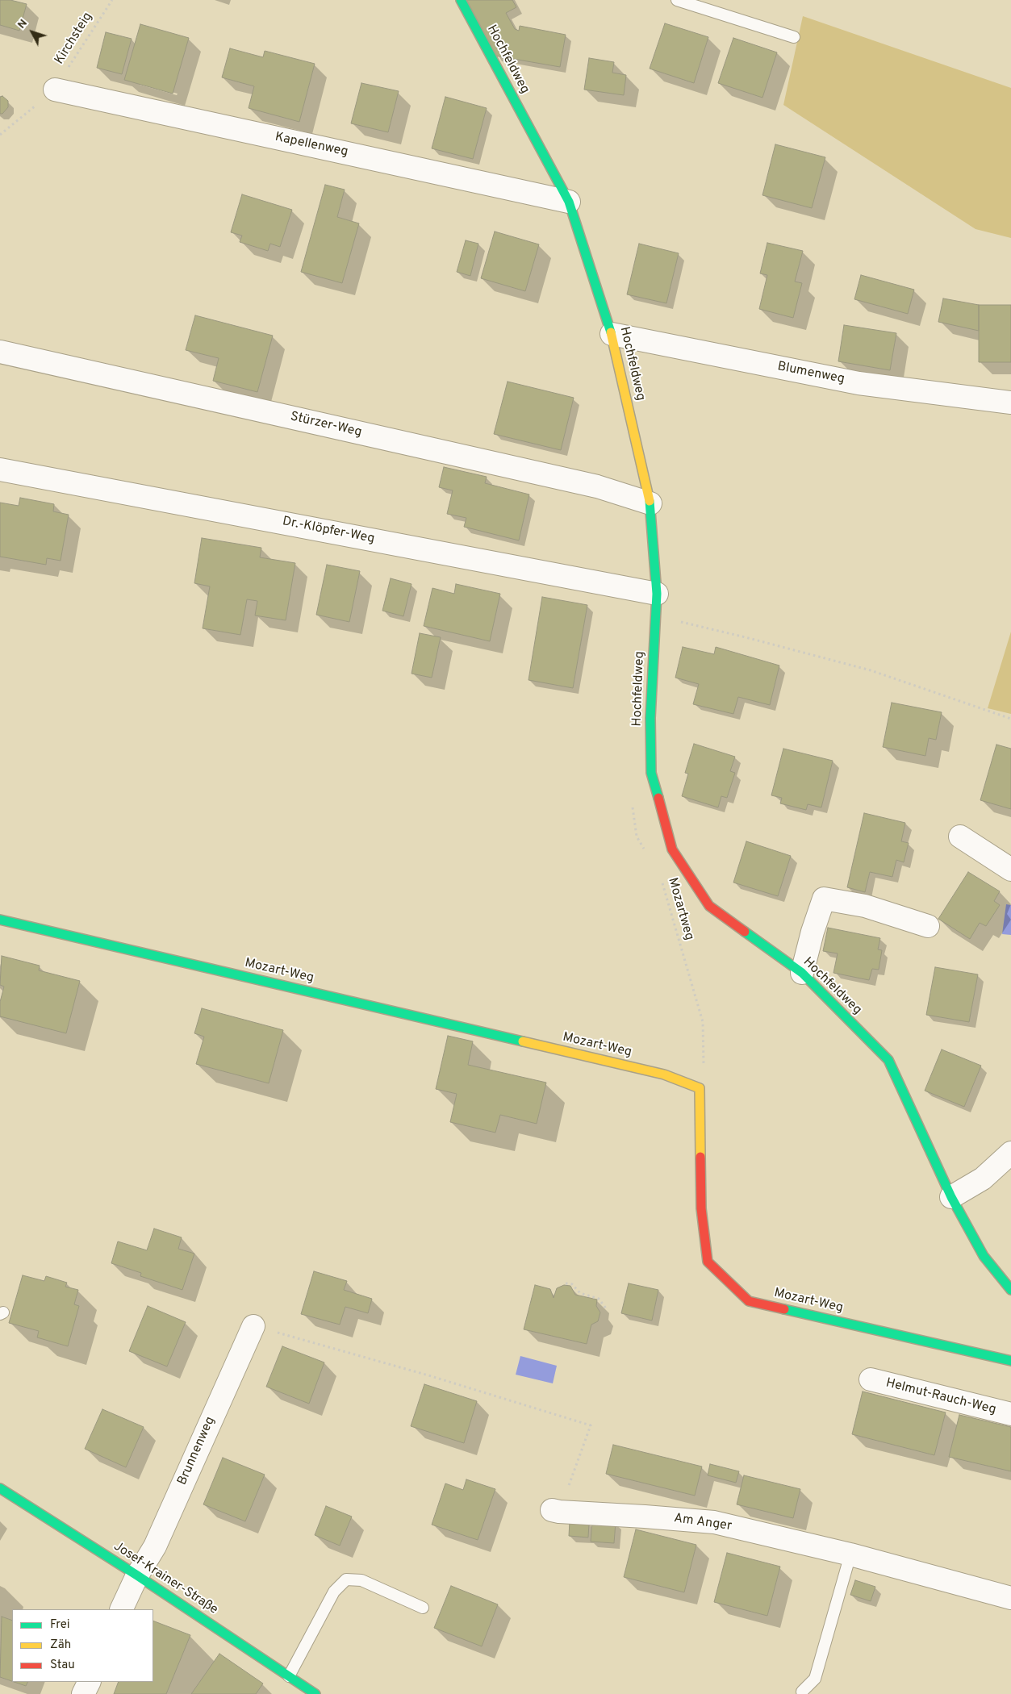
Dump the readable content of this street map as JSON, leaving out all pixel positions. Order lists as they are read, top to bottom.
{
  "streets": {
    "street": [
      "Hochfeldweg",
      "Kapellenweg",
      "Blumenweg",
      "Stürzer-Weg",
      "Dr.-Klöpfer-Weg",
      "Mozart-Weg",
      "Helmut-Rauch-Weg",
      "Brunnenweg",
      "Am Anger",
      "Josef-Krainer-Straße"
    ],
    "path": ["Kirchsteig", "Mozartweg"]
  },
  "crossings": [
    ["Kirchsteig", "Kapellenweg"],
    ["Hochfeldweg", "Kapellenweg"],
    ["Hochfeldweg", "Blumenweg"],
    ["Hochfeldweg", "Stürzer-Weg"],
    ["Hochfeldweg", "Dr.-Klöpfer-Weg"],
    ["Mozartweg", "Mozart-Weg"],
    ["Brunnenweg", "Josef-Krainer-Straße"]
  ],
  "legend": ["Frei", "Zäh", "Stau"],
  "north": "top left"
}
